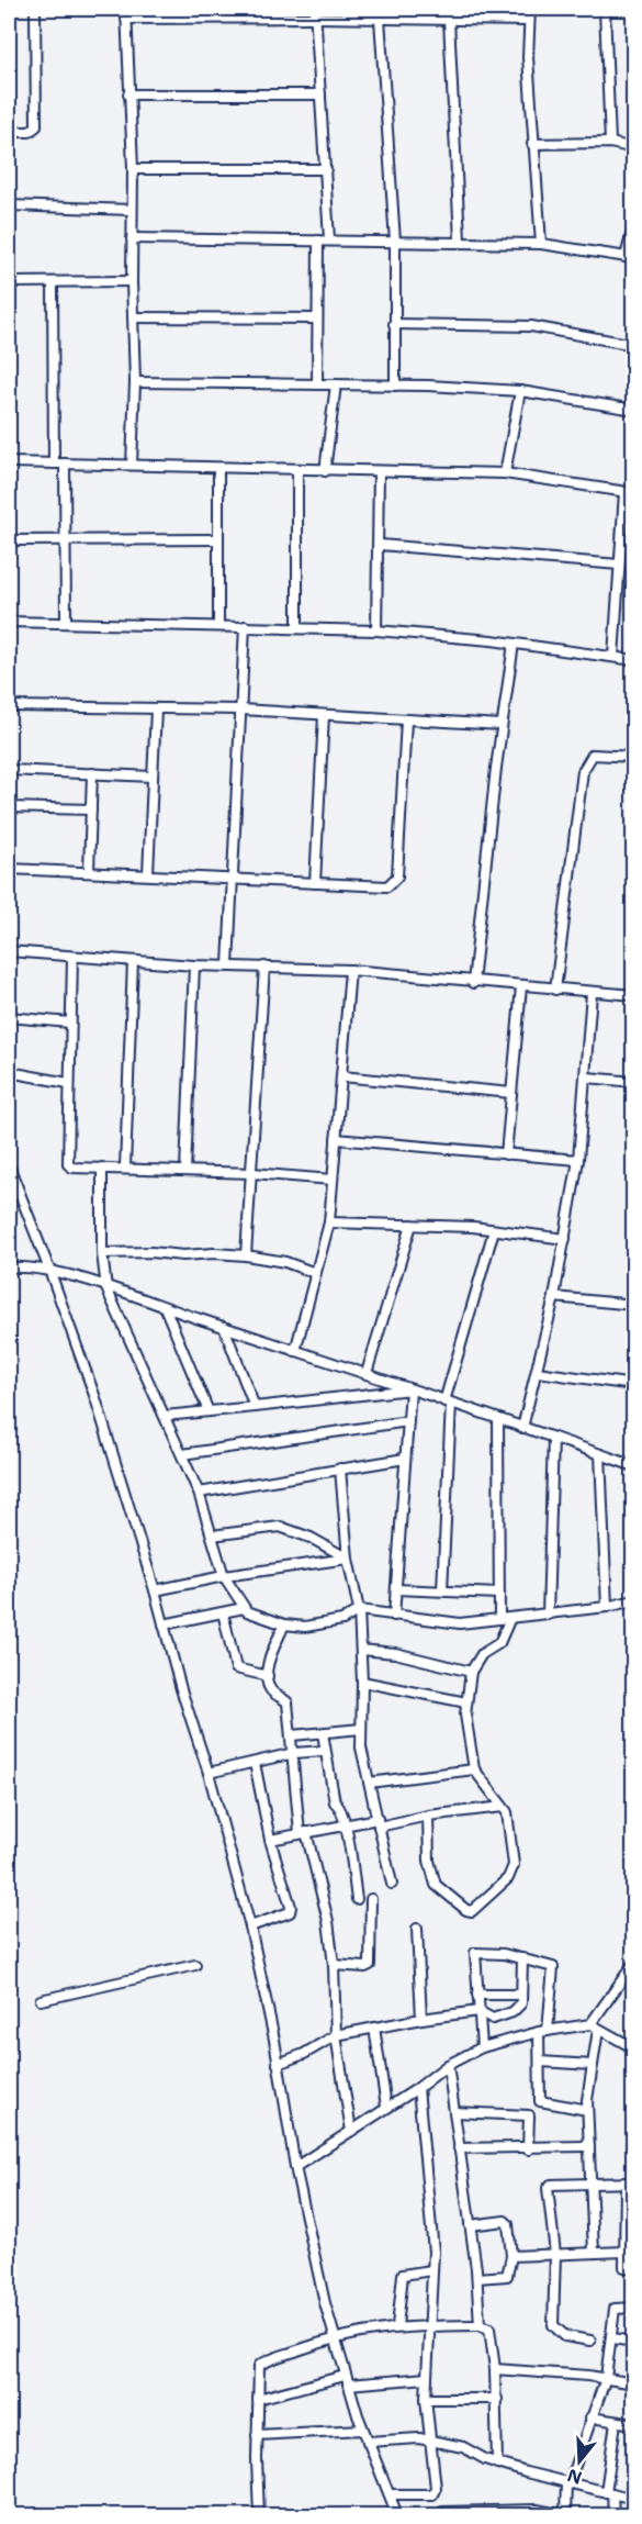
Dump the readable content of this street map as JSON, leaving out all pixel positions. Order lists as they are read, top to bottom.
{
  "north": "bottom"
}
